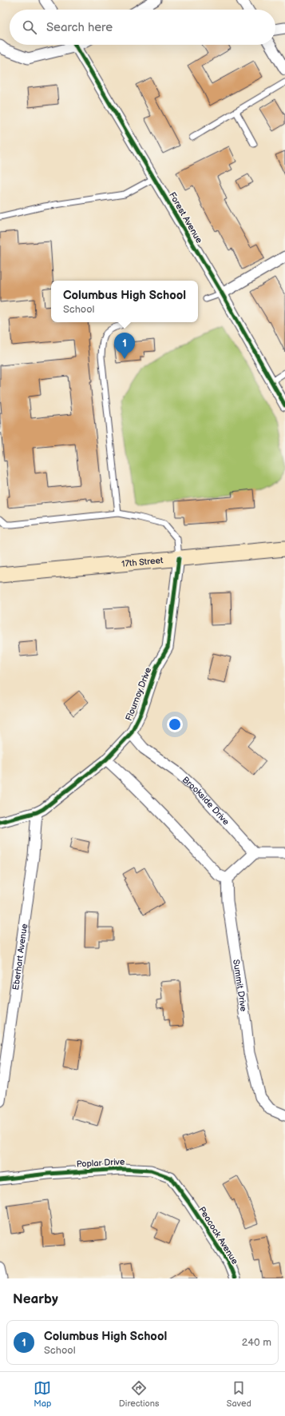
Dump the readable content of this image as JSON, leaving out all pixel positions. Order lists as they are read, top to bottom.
{
  "streets": {
    "street": [
      "Forest Avenue",
      "17th Street",
      "Flournoy Drive",
      "Brookside Drive",
      "Eberhart Avenue",
      "Summit Drive",
      "Poplar Drive",
      "Peacock Avenue"
    ]
  },
  "crossings": [
    ["17th Street", "Flournoy Drive"],
    ["Flournoy Drive", "Brookside Drive"],
    ["Flournoy Drive", "Eberhart Avenue"],
    ["Poplar Drive", "Peacock Avenue"]
  ],
  "page": {
    "search": "Search here",
    "popup": ["Columbus High School", "School"],
    "pins": "1",
    "heading": "Nearby",
    "list": [
      {
        "mark": "1",
        "name": "Columbus High School",
        "note": "School",
        "value": "240 m"
      }
    ],
    "nav": ["Map", "Directions", "Saved"]
  }
}
